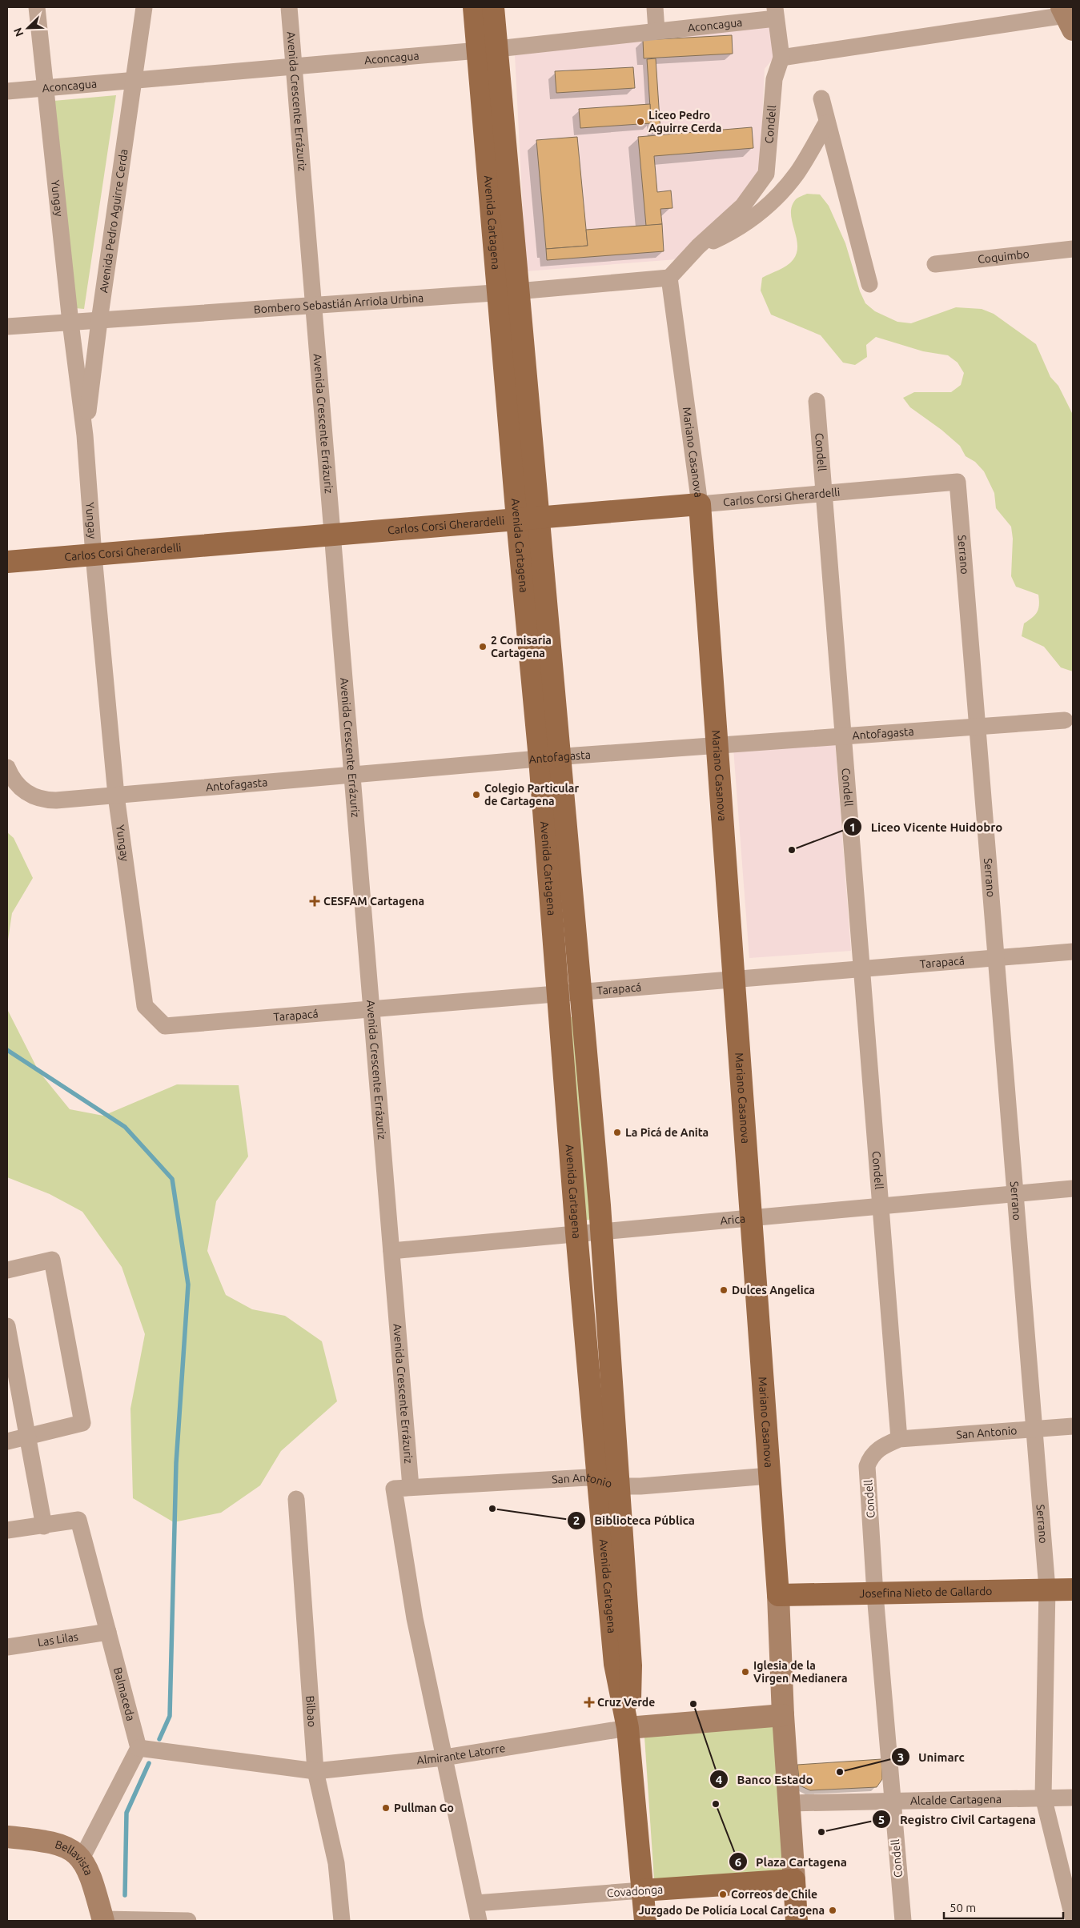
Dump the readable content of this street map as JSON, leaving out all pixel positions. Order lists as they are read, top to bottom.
{
  "streets": {
    "main road": [
      "Avenida Cartagena",
      "Mariano Casanova",
      "Carlos Corsi Gherardelli",
      "Josefina Nieto de Gallardo",
      "Almirante Latorre",
      "Bellavista",
      "Covadonga"
    ],
    "street": [
      "Aconcagua",
      "Avenida Crescente Errázuriz",
      "Condell",
      "Yungay",
      "Avenida Pedro Aguirre Cerda",
      "Coquimbo",
      "Bombero Sebastián Arriola Urbina",
      "Serrano",
      "Antofagasta",
      "Tarapacá",
      "Arica",
      "San Antonio",
      "Las Lilas",
      "Balmaceda",
      "Bilbao",
      "Alcalde Cartagena"
    ]
  },
  "crossings": [
    ["Aconcagua", "Avenida Crescente Errázuriz"],
    ["Aconcagua", "Condell"],
    ["Aconcagua", "Yungay"],
    ["Aconcagua", "Avenida Pedro Aguirre Cerda"],
    ["Aconcagua", "Avenida Cartagena"],
    ["Avenida Crescente Errázuriz", "Bombero Sebastián Arriola Urbina"],
    ["Avenida Crescente Errázuriz", "Carlos Corsi Gherardelli"],
    ["Avenida Crescente Errázuriz", "Antofagasta"],
    ["Avenida Crescente Errázuriz", "Tarapacá"],
    ["Avenida Crescente Errázuriz", "Arica"],
    ["Avenida Crescente Errázuriz", "San Antonio"],
    ["Condell", "Bombero Sebastián Arriola Urbina"],
    ["Condell", "Mariano Casanova"],
    ["Condell", "Carlos Corsi Gherardelli"],
    ["Condell", "Antofagasta"],
    ["Condell", "Tarapacá"],
    ["Condell", "Arica"],
    ["Condell", "San Antonio"],
    ["Condell", "Josefina Nieto de Gallardo"],
    ["Condell", "Alcalde Cartagena"],
    ["Yungay", "Avenida Pedro Aguirre Cerda"],
    ["Yungay", "Bombero Sebastián Arriola Urbina"],
    ["Yungay", "Carlos Corsi Gherardelli"],
    ["Yungay", "Antofagasta"],
    ["Yungay", "Tarapacá"],
    ["Avenida Pedro Aguirre Cerda", "Bombero Sebastián Arriola Urbina"],
    ["Avenida Cartagena", "Bombero Sebastián Arriola Urbina"],
    ["Avenida Cartagena", "Carlos Corsi Gherardelli"],
    ["Avenida Cartagena", "Antofagasta"],
    ["Avenida Cartagena", "Tarapacá"],
    ["Avenida Cartagena", "Arica"],
    ["Avenida Cartagena", "San Antonio"],
    ["Avenida Cartagena", "Almirante Latorre"],
    ["Avenida Cartagena", "Covadonga"],
    ["Bombero Sebastián Arriola Urbina", "Mariano Casanova"],
    ["Mariano Casanova", "Carlos Corsi Gherardelli"],
    ["Mariano Casanova", "Antofagasta"],
    ["Mariano Casanova", "Tarapacá"],
    ["Mariano Casanova", "Arica"],
    ["Mariano Casanova", "San Antonio"],
    ["Mariano Casanova", "Josefina Nieto de Gallardo"],
    ["Mariano Casanova", "Almirante Latorre"],
    ["Mariano Casanova", "Alcalde Cartagena"],
    ["Mariano Casanova", "Covadonga"],
    ["Carlos Corsi Gherardelli", "Serrano"],
    ["Serrano", "Antofagasta"],
    ["Serrano", "Tarapacá"],
    ["Serrano", "Arica"],
    ["Serrano", "San Antonio"],
    ["Serrano", "Josefina Nieto de Gallardo"],
    ["Serrano", "Alcalde Cartagena"],
    ["San Antonio", "Almirante Latorre"],
    ["Las Lilas", "Balmaceda"],
    ["Balmaceda", "Almirante Latorre"],
    ["Bilbao", "Almirante Latorre"]
  ],
  "places": {
    "other": [
      "Liceo Pedro Aguirre Cerda",
      "2 Comisaria Cartagena",
      "Colegio Particular de Cartagena",
      "Liceo Vicente Huidobro",
      "La Picá de Anita",
      "Dulces Angelica",
      "Biblioteca Pública",
      "Iglesia de la Virgen Medianera",
      "Banco Estado",
      "Unimarc",
      "Plaza Cartagena",
      "Pullman Go",
      "Registro Civil Cartagena",
      "Correos de Chile",
      "Juzgado De Policía Local Cartagena"
    ],
    "health": ["CESFAM Cartagena", "Cruz Verde"]
  },
  "scale_bar": "50 m",
  "north": "bottom left"
}
